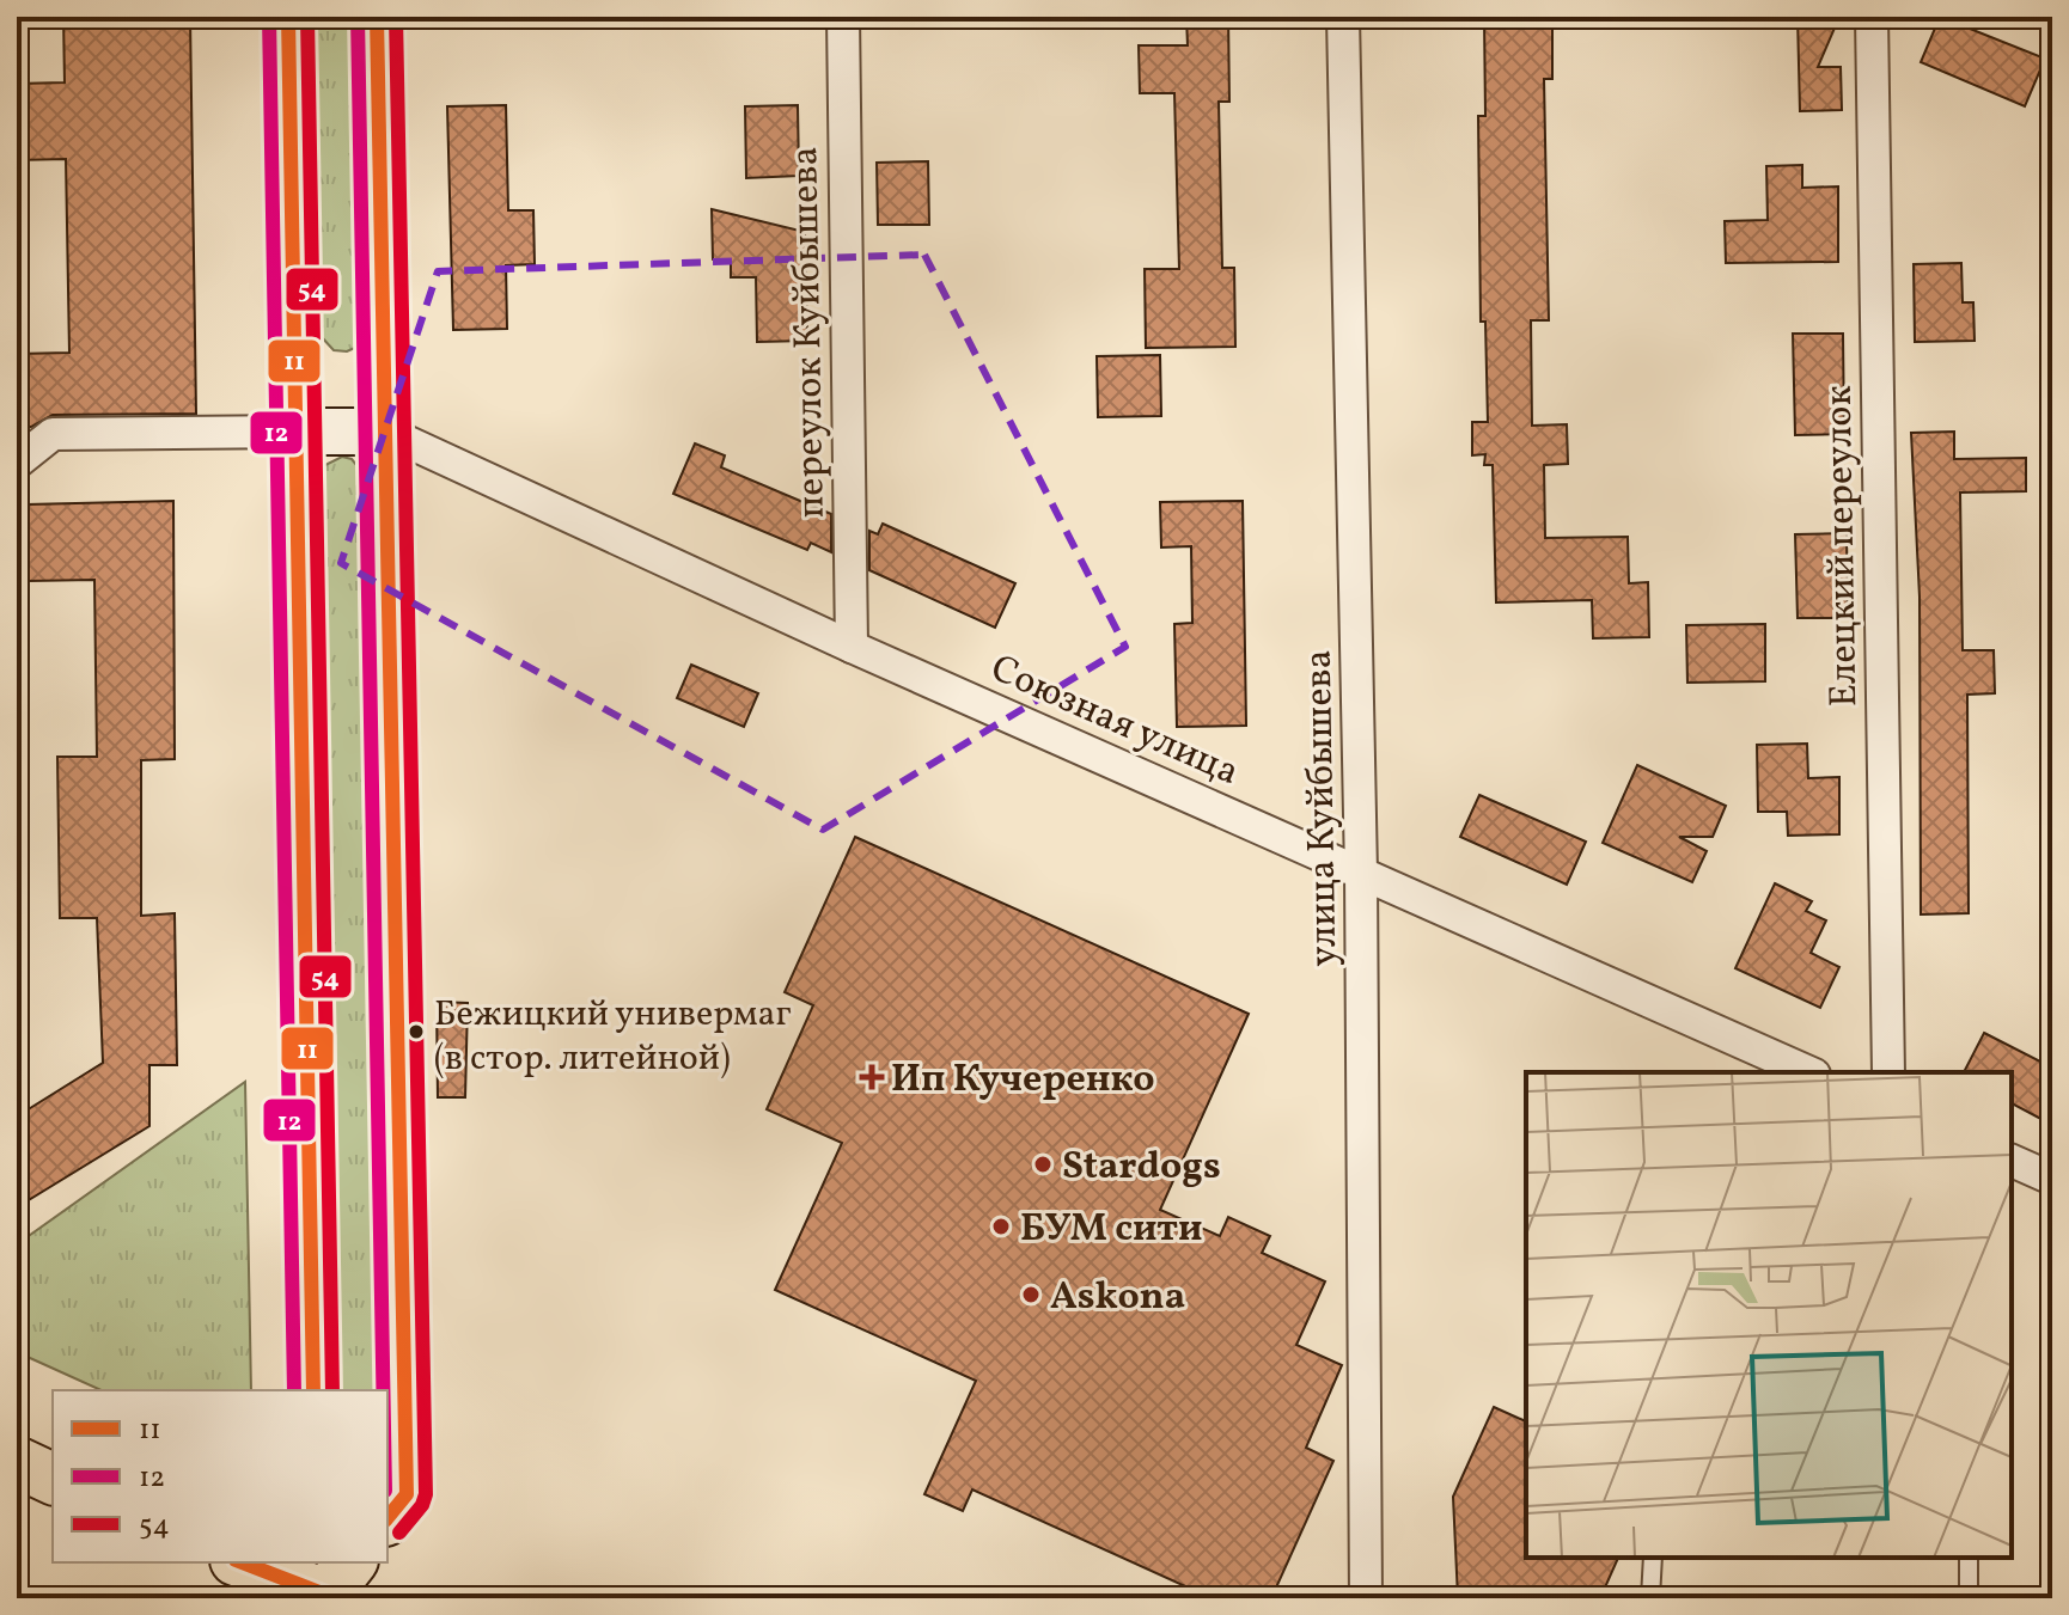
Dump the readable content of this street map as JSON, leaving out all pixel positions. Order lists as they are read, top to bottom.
{
  "streets": {
    "street": [
      "переулок Куйбышева",
      "Елецкий переулок",
      "Союзная улица",
      "улица Куйбышева"
    ]
  },
  "crossings": [
    ["переулок Куйбышева", "Союзная улица"],
    ["Союзная улица", "улица Куйбышева"]
  ],
  "places": {
    "other": [
      "Бежицкий универмаг (в стор. литейной)",
      "Stardogs",
      "БУМ сити",
      "Askona"
    ],
    "health": ["Ип Кучеренко"]
  },
  "lines": ["transit line 11", "transit line 12", "transit line 54"],
  "legend": ["11", "12", "54"]
}
